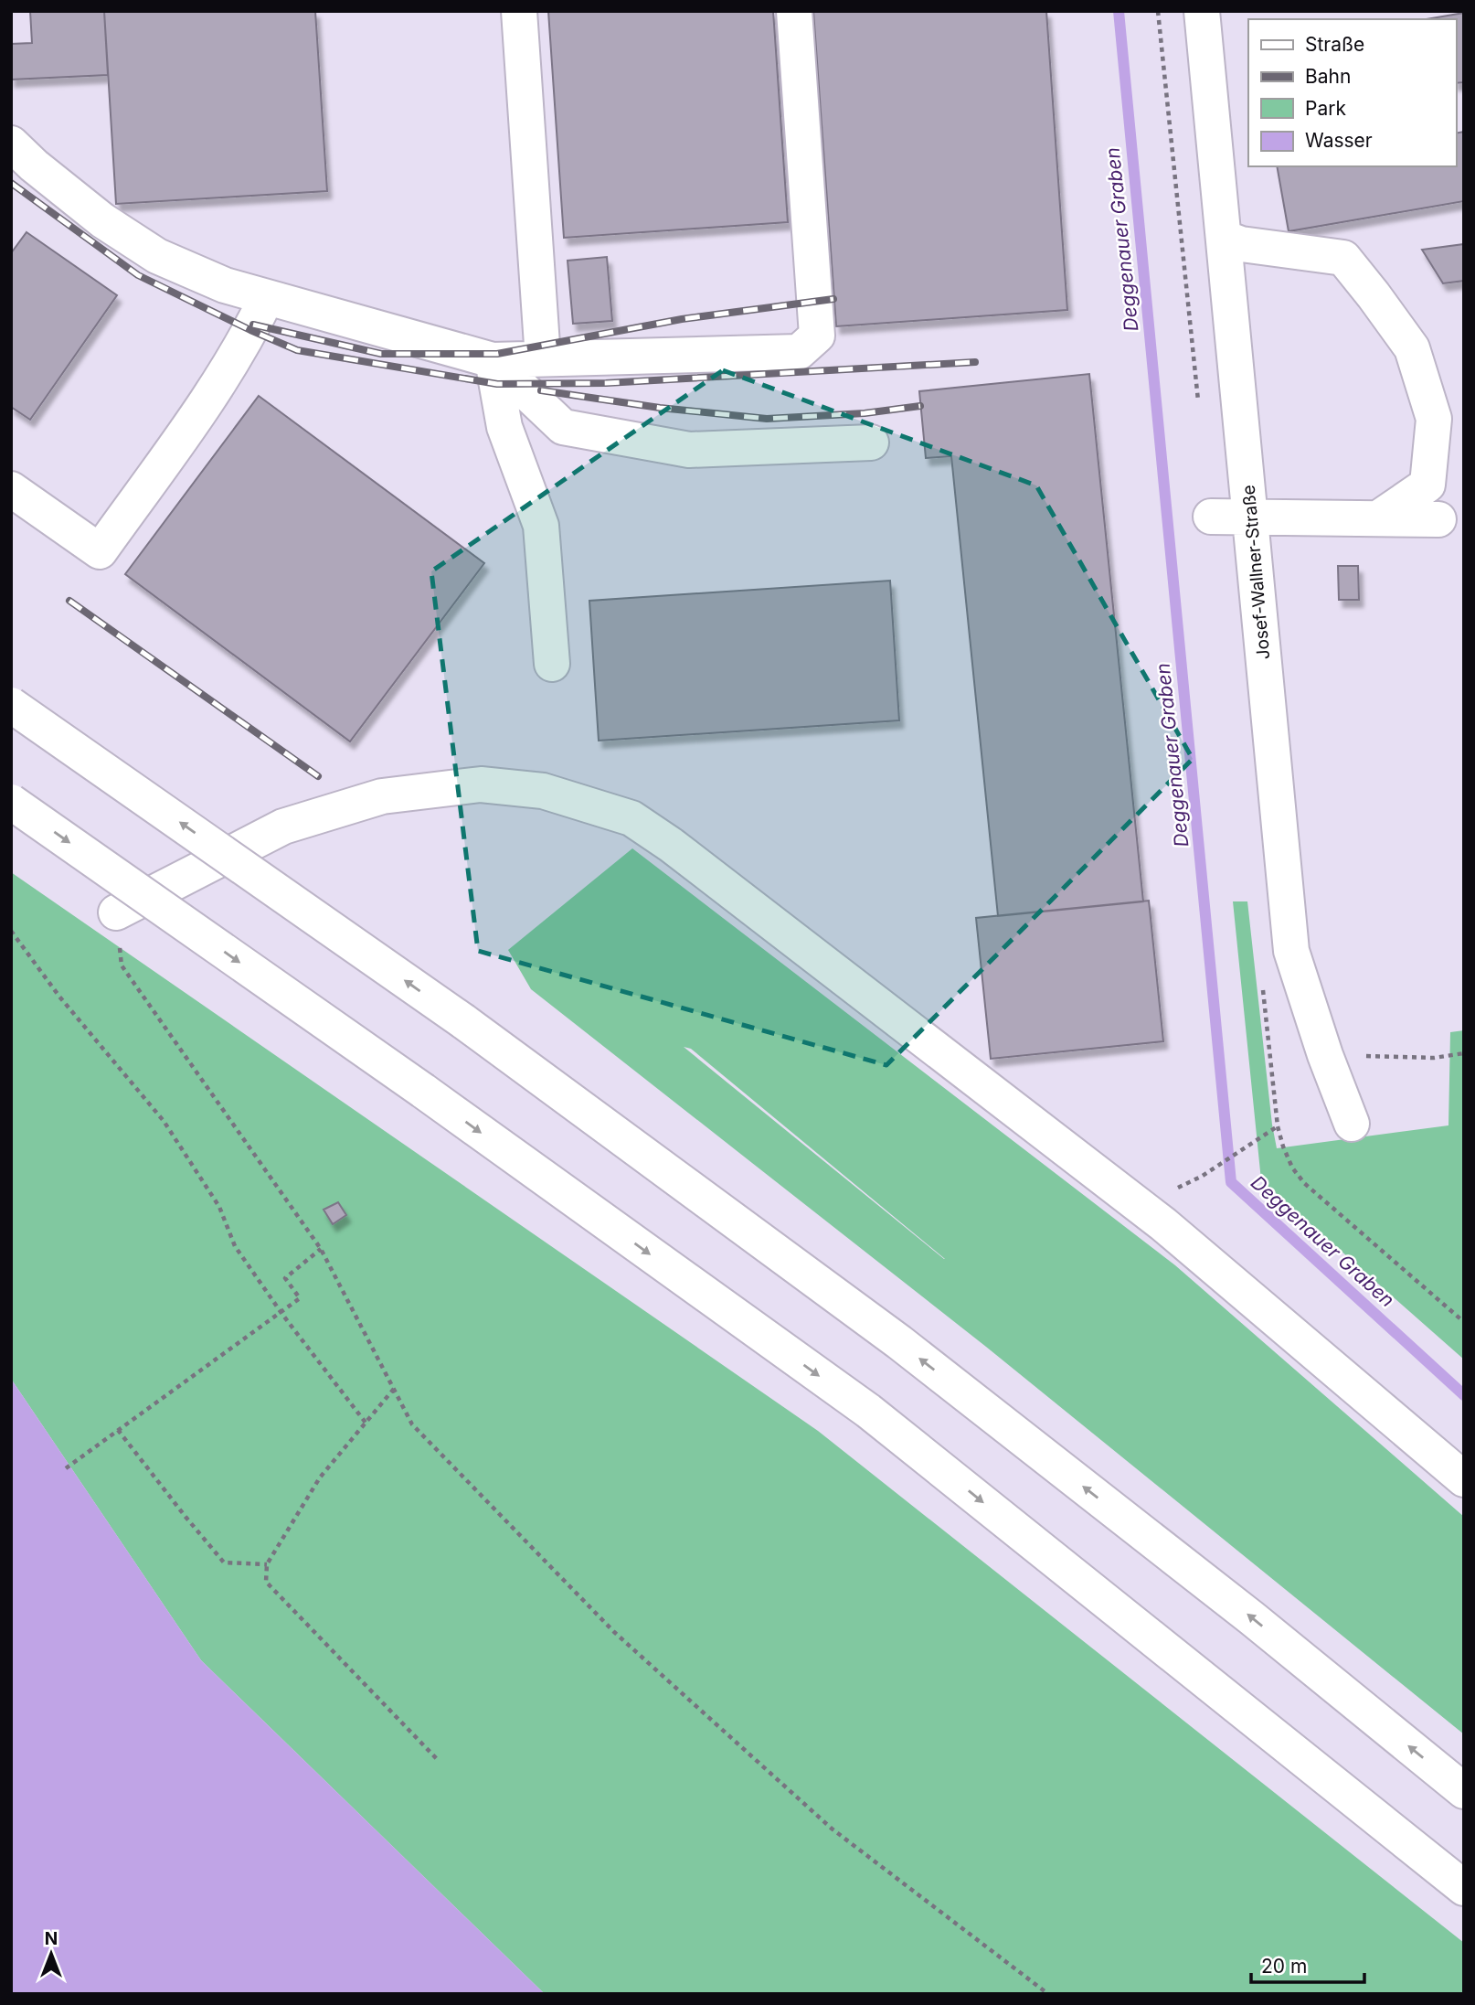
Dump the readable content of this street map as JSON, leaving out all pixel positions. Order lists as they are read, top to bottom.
{
  "streets": {
    "main road": ["Josef-Wallner-Straße"]
  },
  "water": ["Deggenauer Graben"],
  "legend": [
    "Straße",
    "Bahn",
    "Park",
    "Wasser"
  ],
  "scale_bar": "20 m",
  "north": "top"
}
